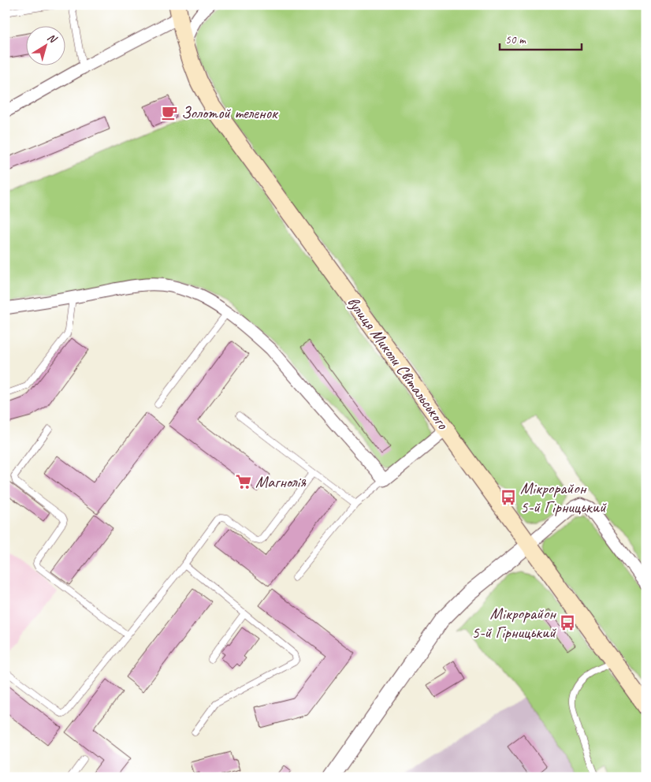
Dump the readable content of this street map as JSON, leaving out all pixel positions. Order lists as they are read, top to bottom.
{
  "streets": {
    "main road": ["вулиця Миколи Світальського"]
  },
  "places": {
    "cafe": ["Золотой теленок"],
    "supermarket": ["Магнолія"],
    "bus stop": ["Мiкрорайон 5-й Гiрницький", "Мікрорайон 5-й Гірницький"]
  },
  "scale_bar": "50 m",
  "north": "top right"
}
